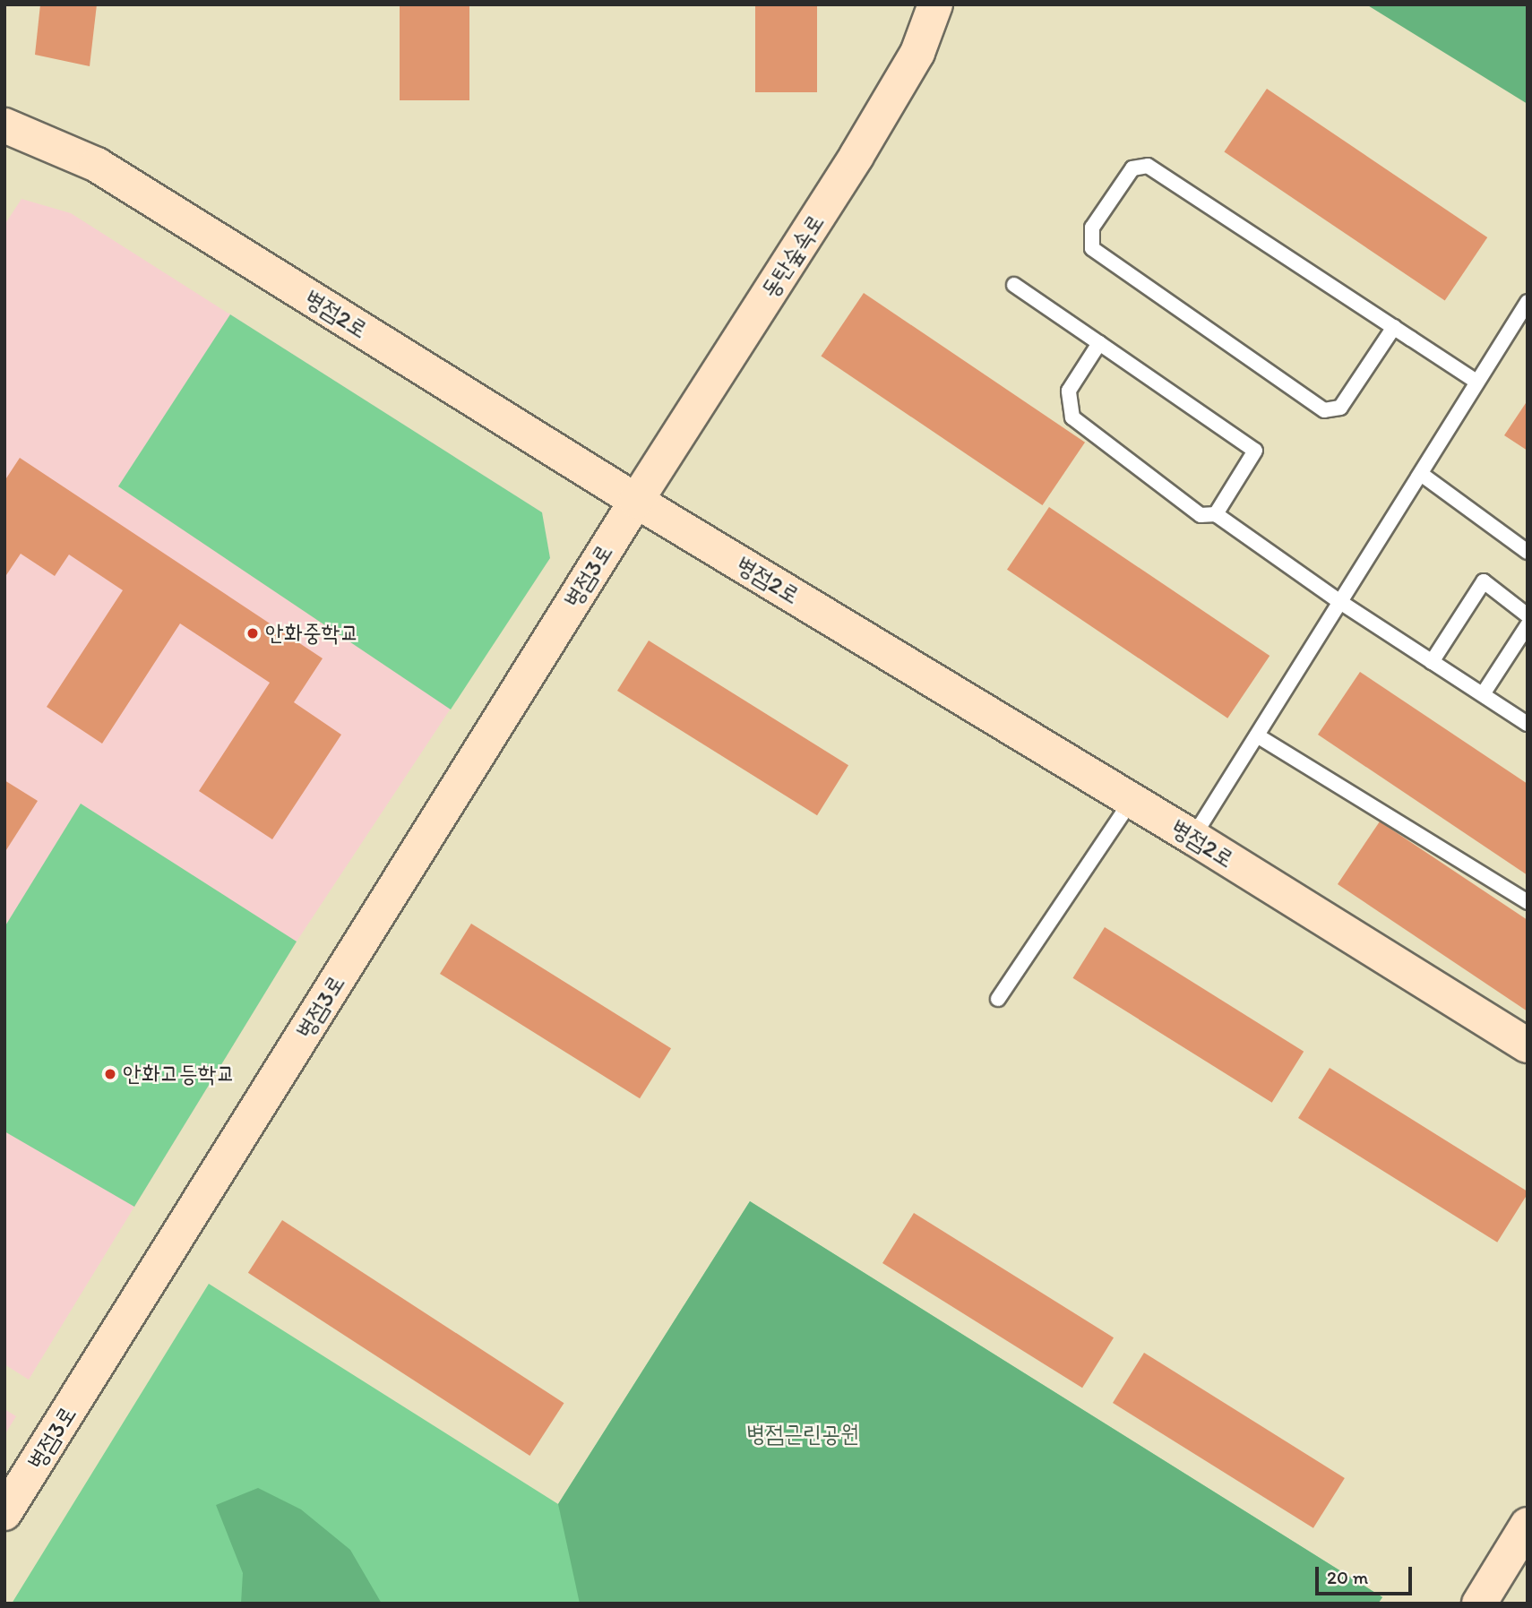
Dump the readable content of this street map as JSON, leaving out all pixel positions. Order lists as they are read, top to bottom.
{
  "streets": {
    "street": ["동탄숲속로", "병점2로", "병점3로"]
  },
  "crossings": [
    ["동탄숲속로", "병점2로"],
    ["동탄숲속로", "병점3로"],
    ["병점2로", "병점3로"]
  ],
  "parks": ["병점근린공원"],
  "places": ["안화중학교", "안화고등학교"],
  "scale_bar": "20 m"
}
